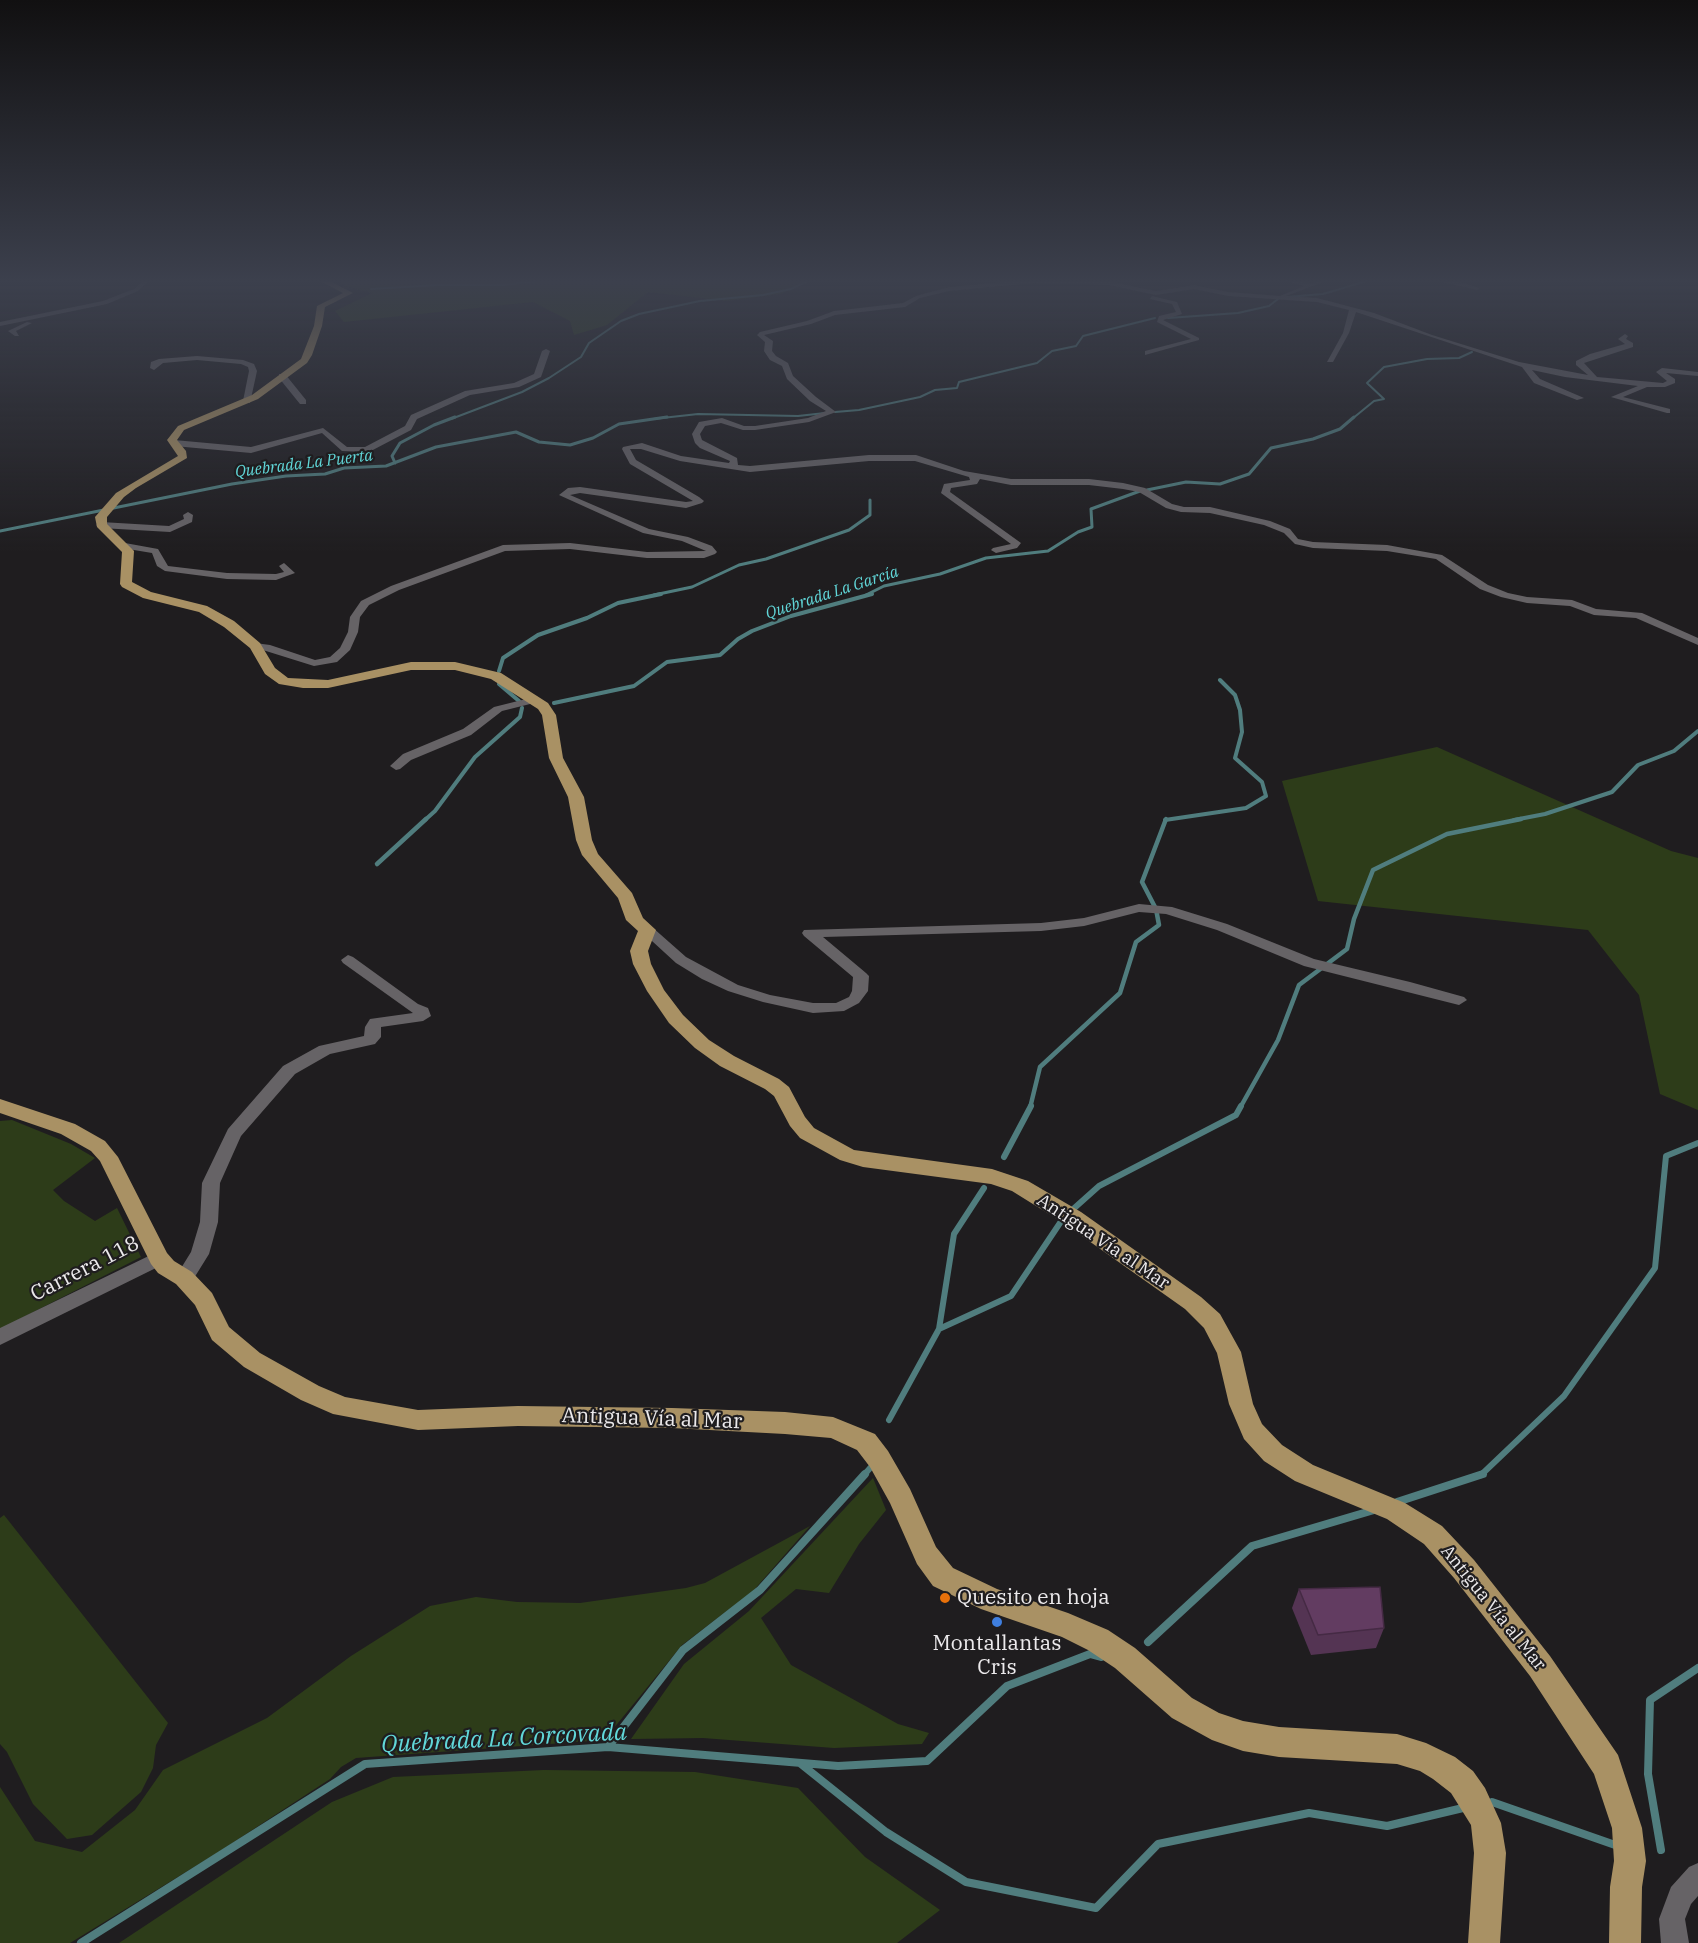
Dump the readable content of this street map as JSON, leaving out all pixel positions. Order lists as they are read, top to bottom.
{
  "streets": {
    "main road": ["Antigua Vía al Mar"],
    "street": ["Carrera 118"]
  },
  "crossings": [
    ["Antigua Vía al Mar", "Carrera 118"]
  ],
  "water": ["Quebrada La Puerta", "Quebrada La García", "Quebrada La Corcovada"],
  "places": ["Quesito en hoja", "Montallantas Cris"]
}
